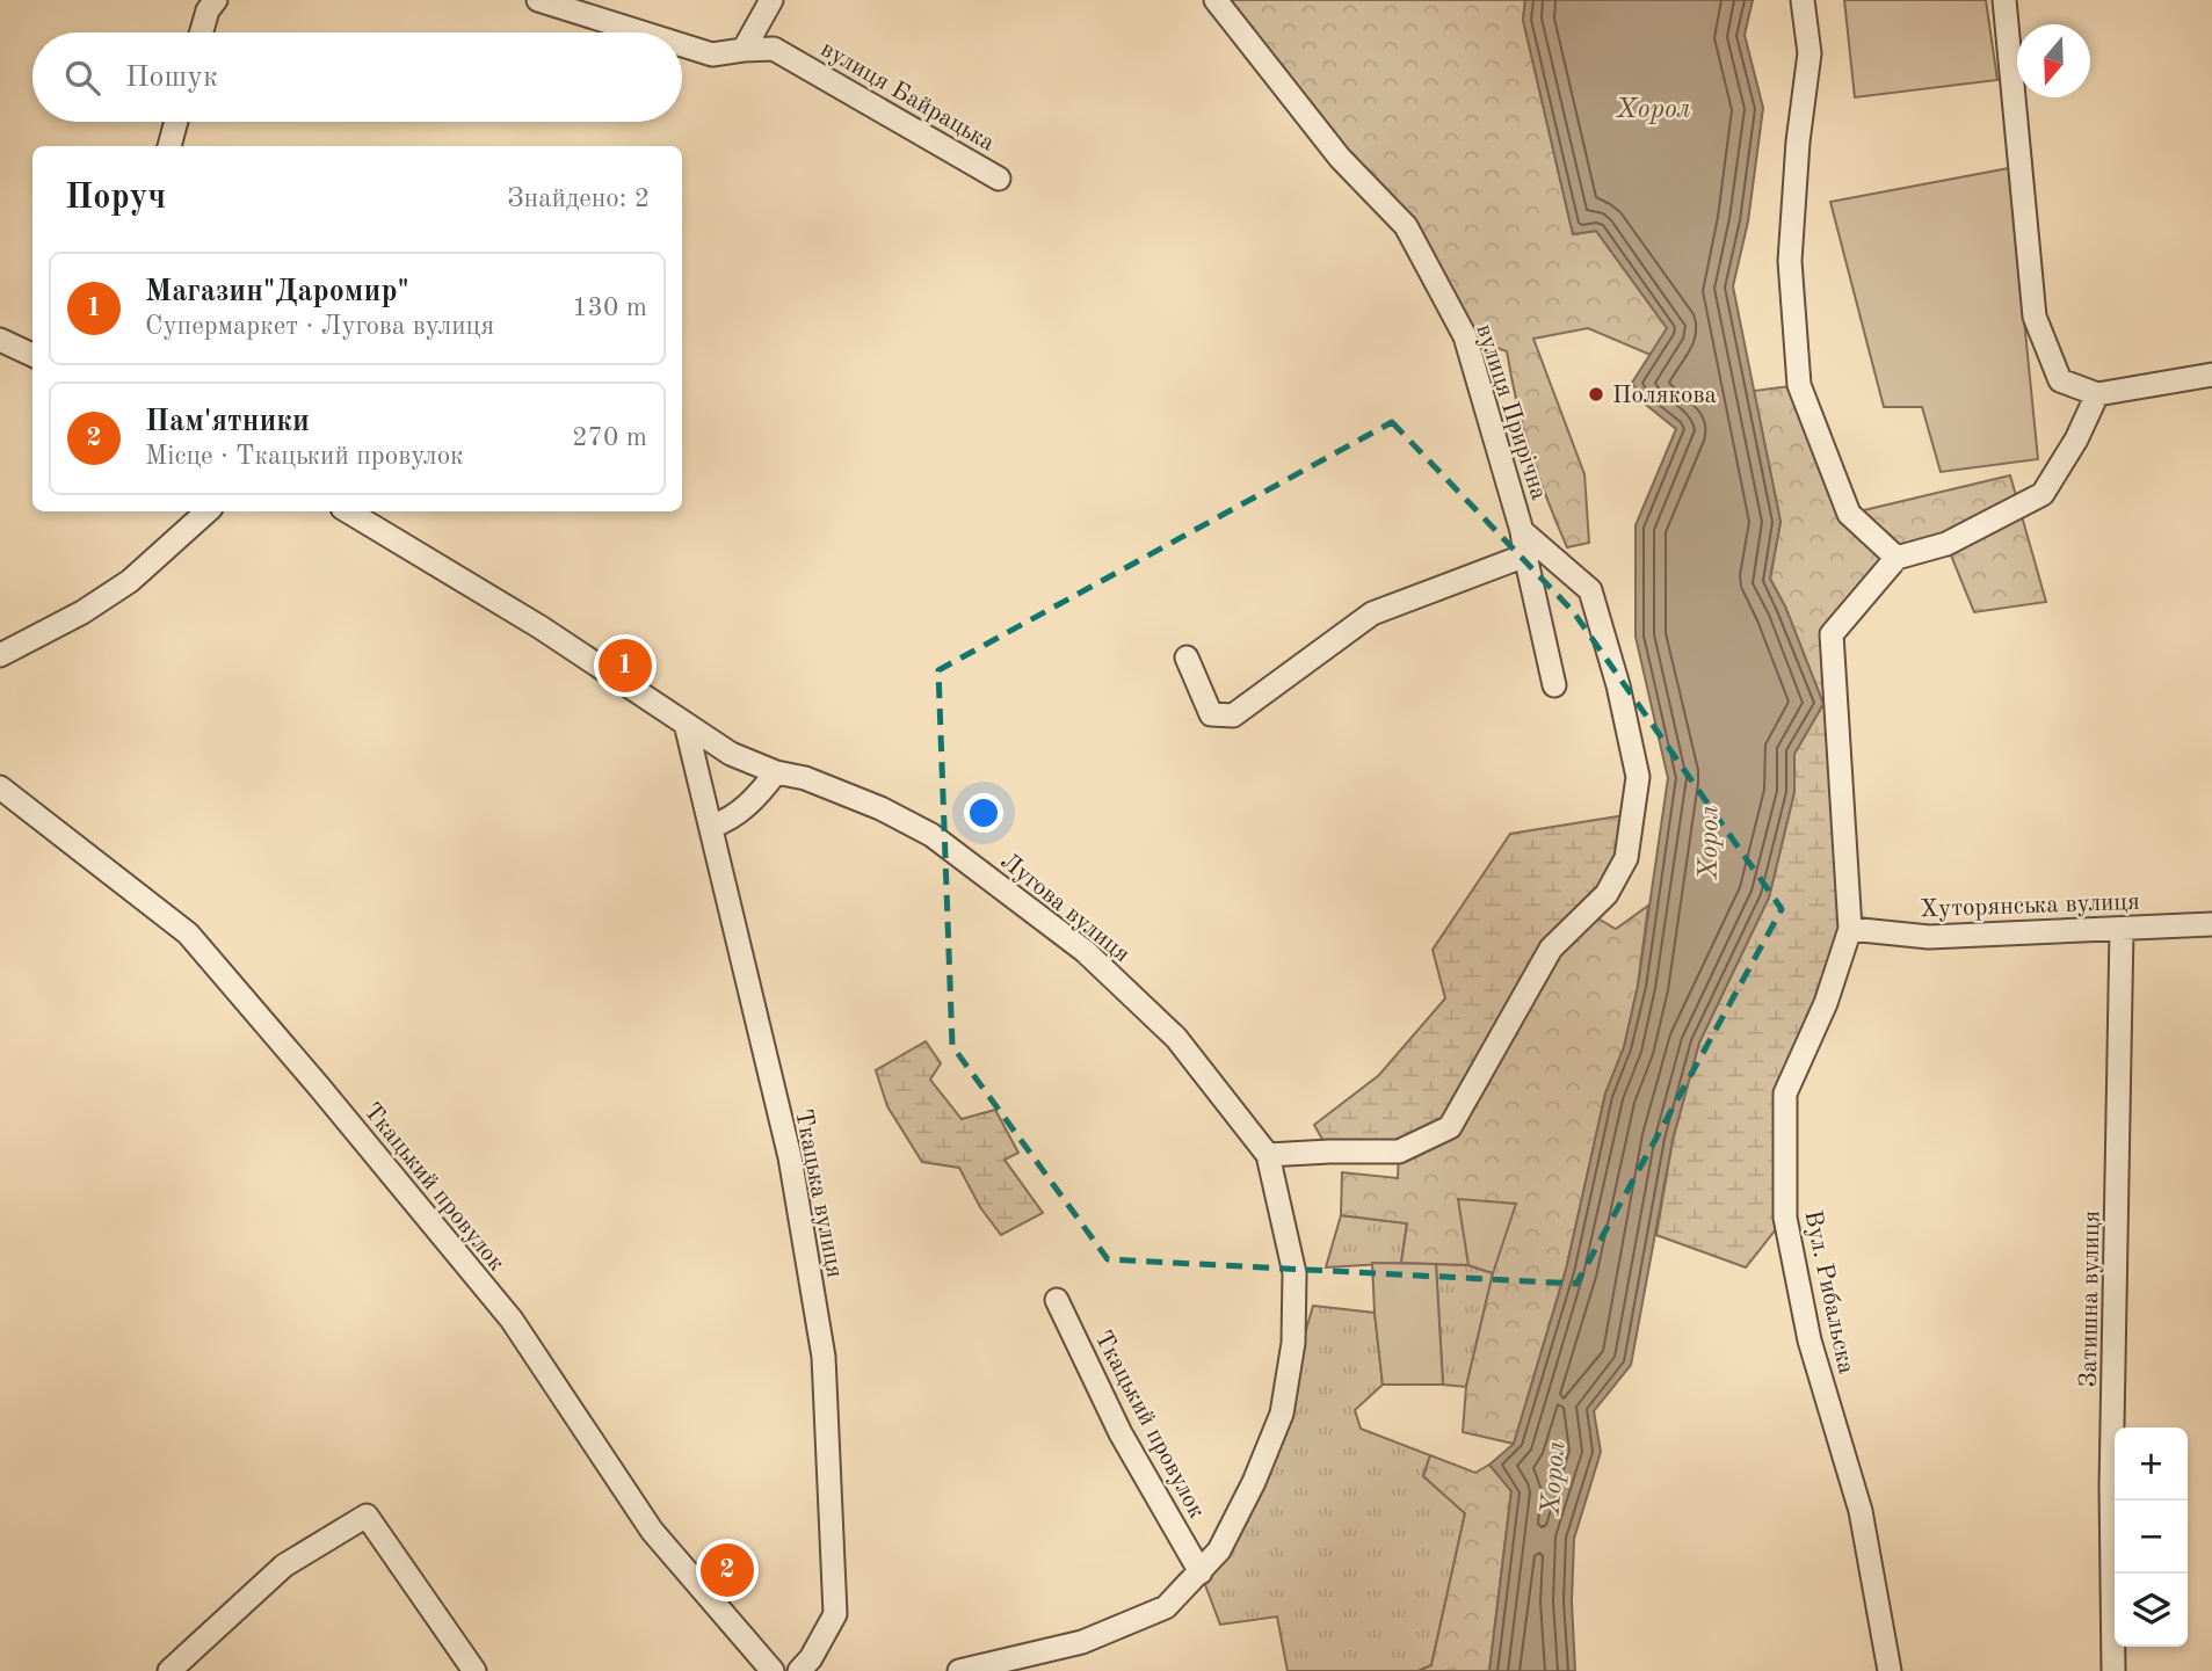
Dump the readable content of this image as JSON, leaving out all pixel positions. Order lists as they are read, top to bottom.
{
  "streets": {
    "street": [
      "вулиця Байрацька",
      "вулиця Прирічна",
      "Хуторянська вулиця",
      "Лугова вулиця",
      "Ткацький провулок",
      "Ткацька вулиця",
      "Вул. Рибальска",
      "Затишна вулиця"
    ]
  },
  "crossings": [
    ["вулиця Прирічна", "Лугова вулиця"],
    ["Хуторянська вулиця", "Вул. Рибальска"],
    ["Хуторянська вулиця", "Затишна вулиця"],
    ["Лугова вулиця", "Ткацький провулок"],
    ["Лугова вулиця", "Ткацька вулиця"]
  ],
  "water": ["Хорол"],
  "places": ["Полякова"],
  "north": "bottom",
  "page": {
    "search": "Пошук",
    "heading": ["Поруч", "Знайдено: 2"],
    "list": [
      {
        "mark": "1",
        "name": "Магазин\"Даромир\"",
        "note": "Супермаркет · Лугова вулиця",
        "value": "130 m"
      },
      {
        "mark": "2",
        "name": "Пам'ятники",
        "note": "Місце · Ткацький провулок",
        "value": "270 m"
      }
    ],
    "pins": ["1", "2"],
    "map_buttons": ["+", "−"]
  }
}
